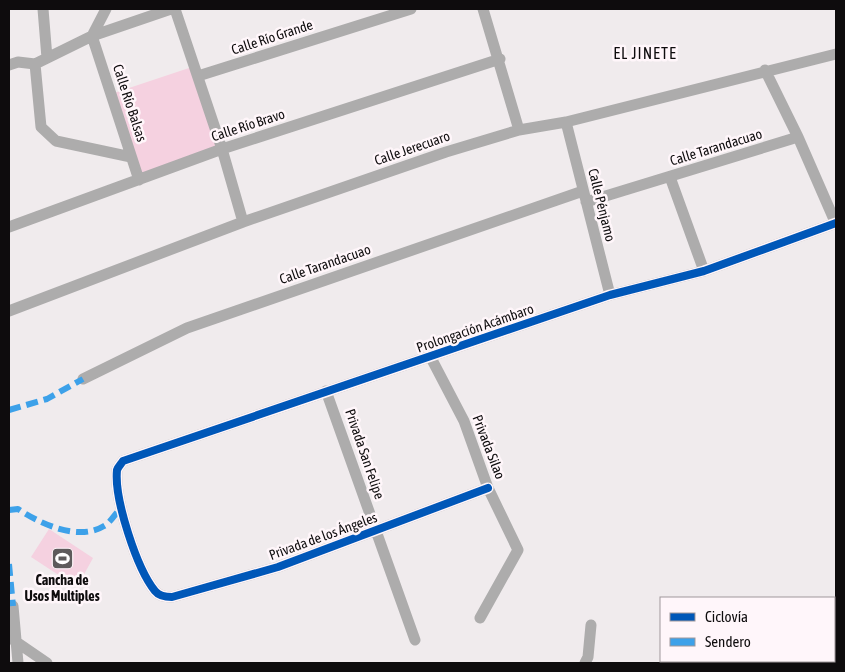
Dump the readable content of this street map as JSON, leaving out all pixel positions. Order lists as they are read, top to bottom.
{
  "streets": {
    "street": [
      "Calle Río Grande",
      "Calle Río Balsas",
      "Calle Río Bravo",
      "Calle Tarandacuao",
      "Calle Jerecuaro",
      "Calle Pénjamo",
      "Prolongación Acámbaro",
      "Privada Silao",
      "Privada San Felipe",
      "Privada de los Ángeles"
    ]
  },
  "crossings": [
    ["Calle Río Balsas", "Calle Río Bravo"],
    ["Calle Tarandacuao", "Calle Pénjamo"],
    ["Calle Jerecuaro", "Calle Pénjamo"],
    ["Calle Pénjamo", "Prolongación Acámbaro"],
    ["Prolongación Acámbaro", "Privada Silao"],
    ["Prolongación Acámbaro", "Privada San Felipe"],
    ["Prolongación Acámbaro", "Privada de los Ángeles"],
    ["Privada Silao", "Privada de los Ángeles"],
    ["Privada San Felipe", "Privada de los Ángeles"]
  ],
  "districts": ["EL JINETE"],
  "places": {
    "sports": ["Cancha de Usos Multiples"]
  },
  "legend": ["Ciclovía", "Sendero"]
}
